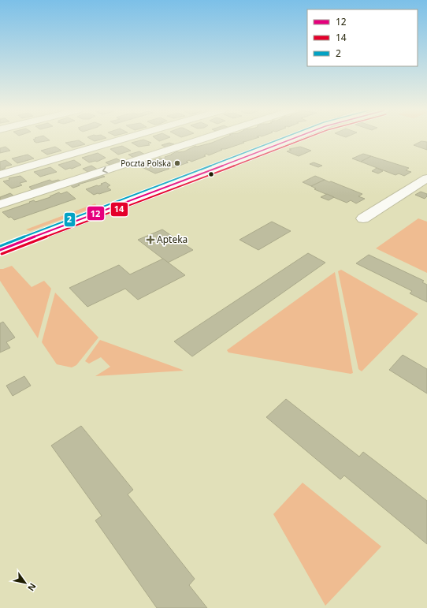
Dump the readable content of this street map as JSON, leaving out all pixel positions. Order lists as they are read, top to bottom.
{
  "places": {
    "other": ["Poczta Polska"],
    "health": ["Apteka"]
  },
  "lines": ["transit line 12", "transit line 14", "transit line 2"],
  "legend": ["12", "14", "2"],
  "north": "bottom right"
}
